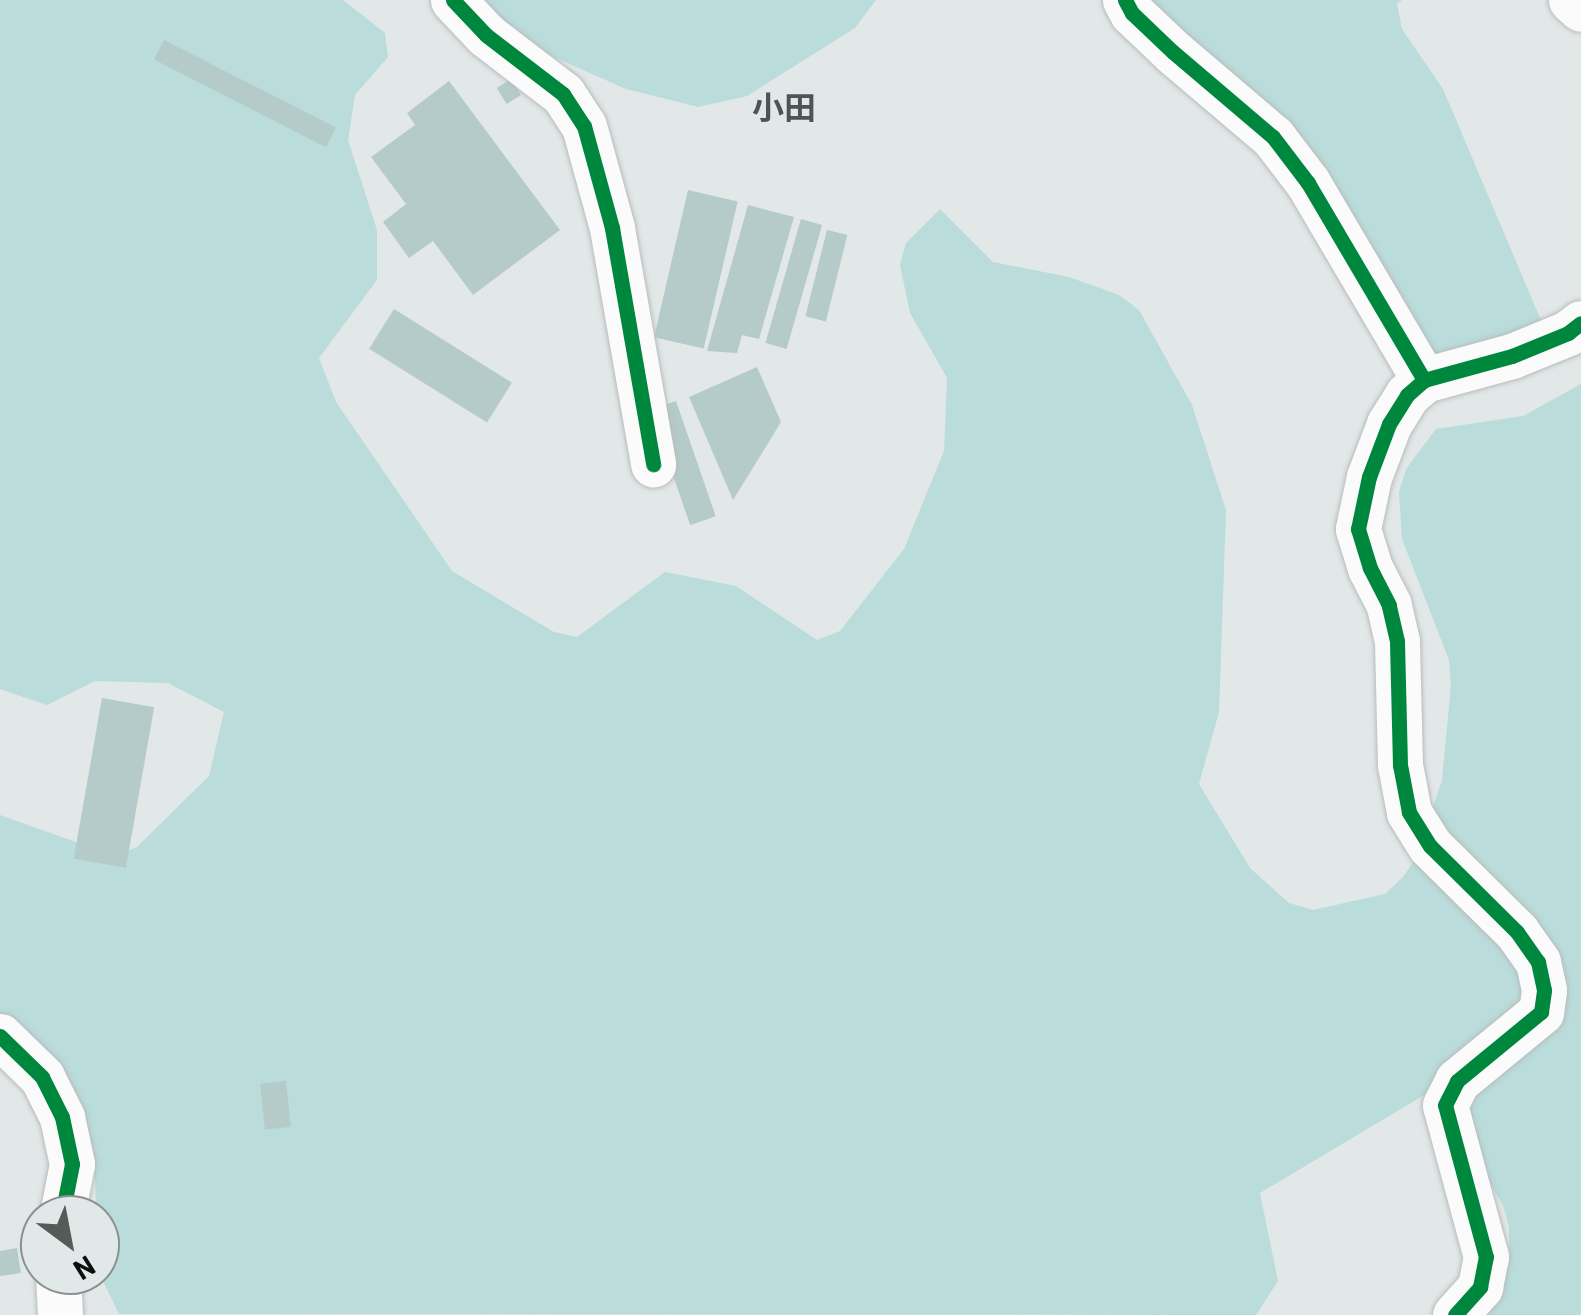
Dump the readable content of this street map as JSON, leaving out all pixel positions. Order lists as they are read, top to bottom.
{
  "districts": ["小田"],
  "north": "bottom right"
}
